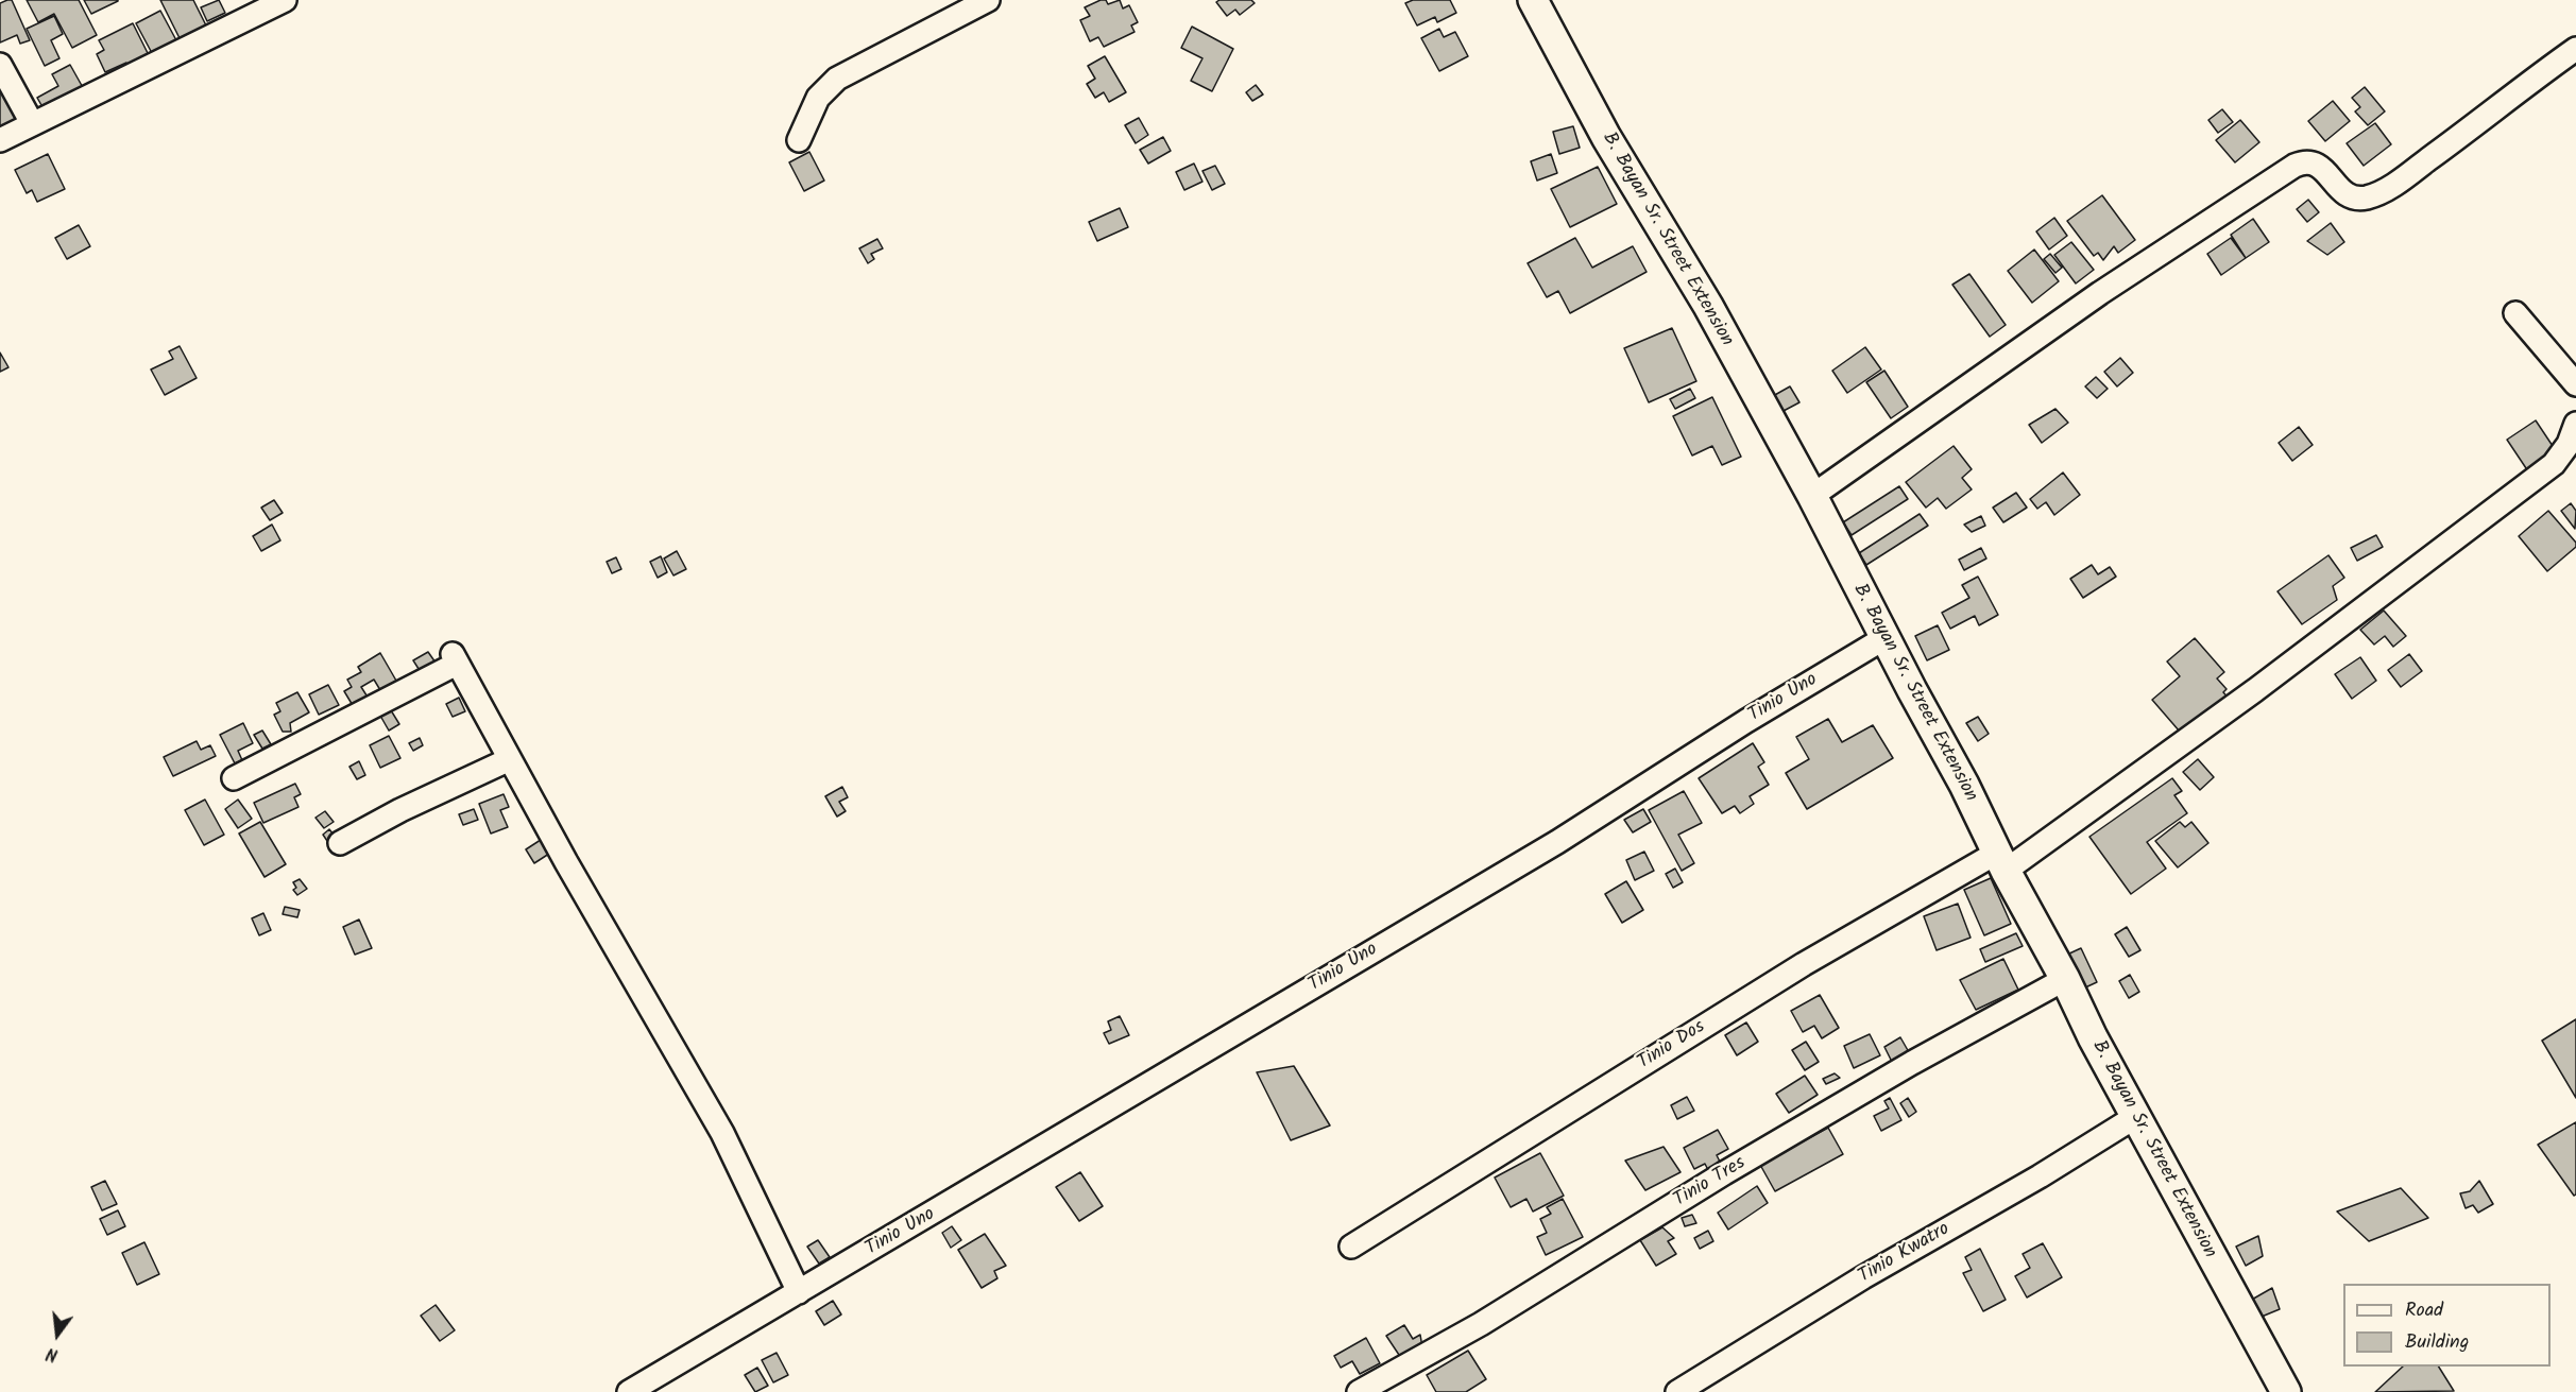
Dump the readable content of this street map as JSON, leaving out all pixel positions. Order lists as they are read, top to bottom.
{
  "streets": {
    "street": [
      "B. Bayan Sr. Street Extension",
      "Tinio Uno",
      "Tinio Dos",
      "Tinio Tres",
      "Tinio Kwatro"
    ]
  },
  "crossings": [
    ["B. Bayan Sr. Street Extension", "Tinio Uno"],
    ["B. Bayan Sr. Street Extension", "Tinio Dos"],
    ["B. Bayan Sr. Street Extension", "Tinio Tres"],
    ["B. Bayan Sr. Street Extension", "Tinio Kwatro"]
  ],
  "legend": ["Road", "Building"],
  "north": "bottom"
}
